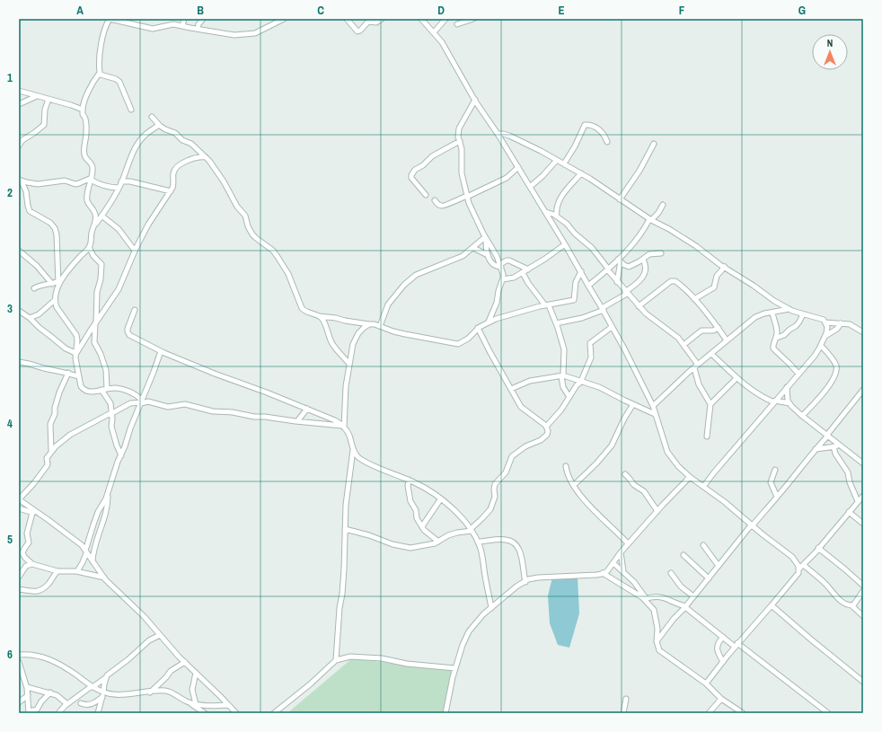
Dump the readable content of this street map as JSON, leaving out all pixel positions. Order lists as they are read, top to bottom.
{
  "north": "top",
  "grid": {
    "columns": [
      "A",
      "B",
      "C",
      "D",
      "E",
      "F",
      "G"
    ],
    "rows": [
      "1",
      "2",
      "3",
      "4",
      "5",
      "6"
    ]
  }
}
